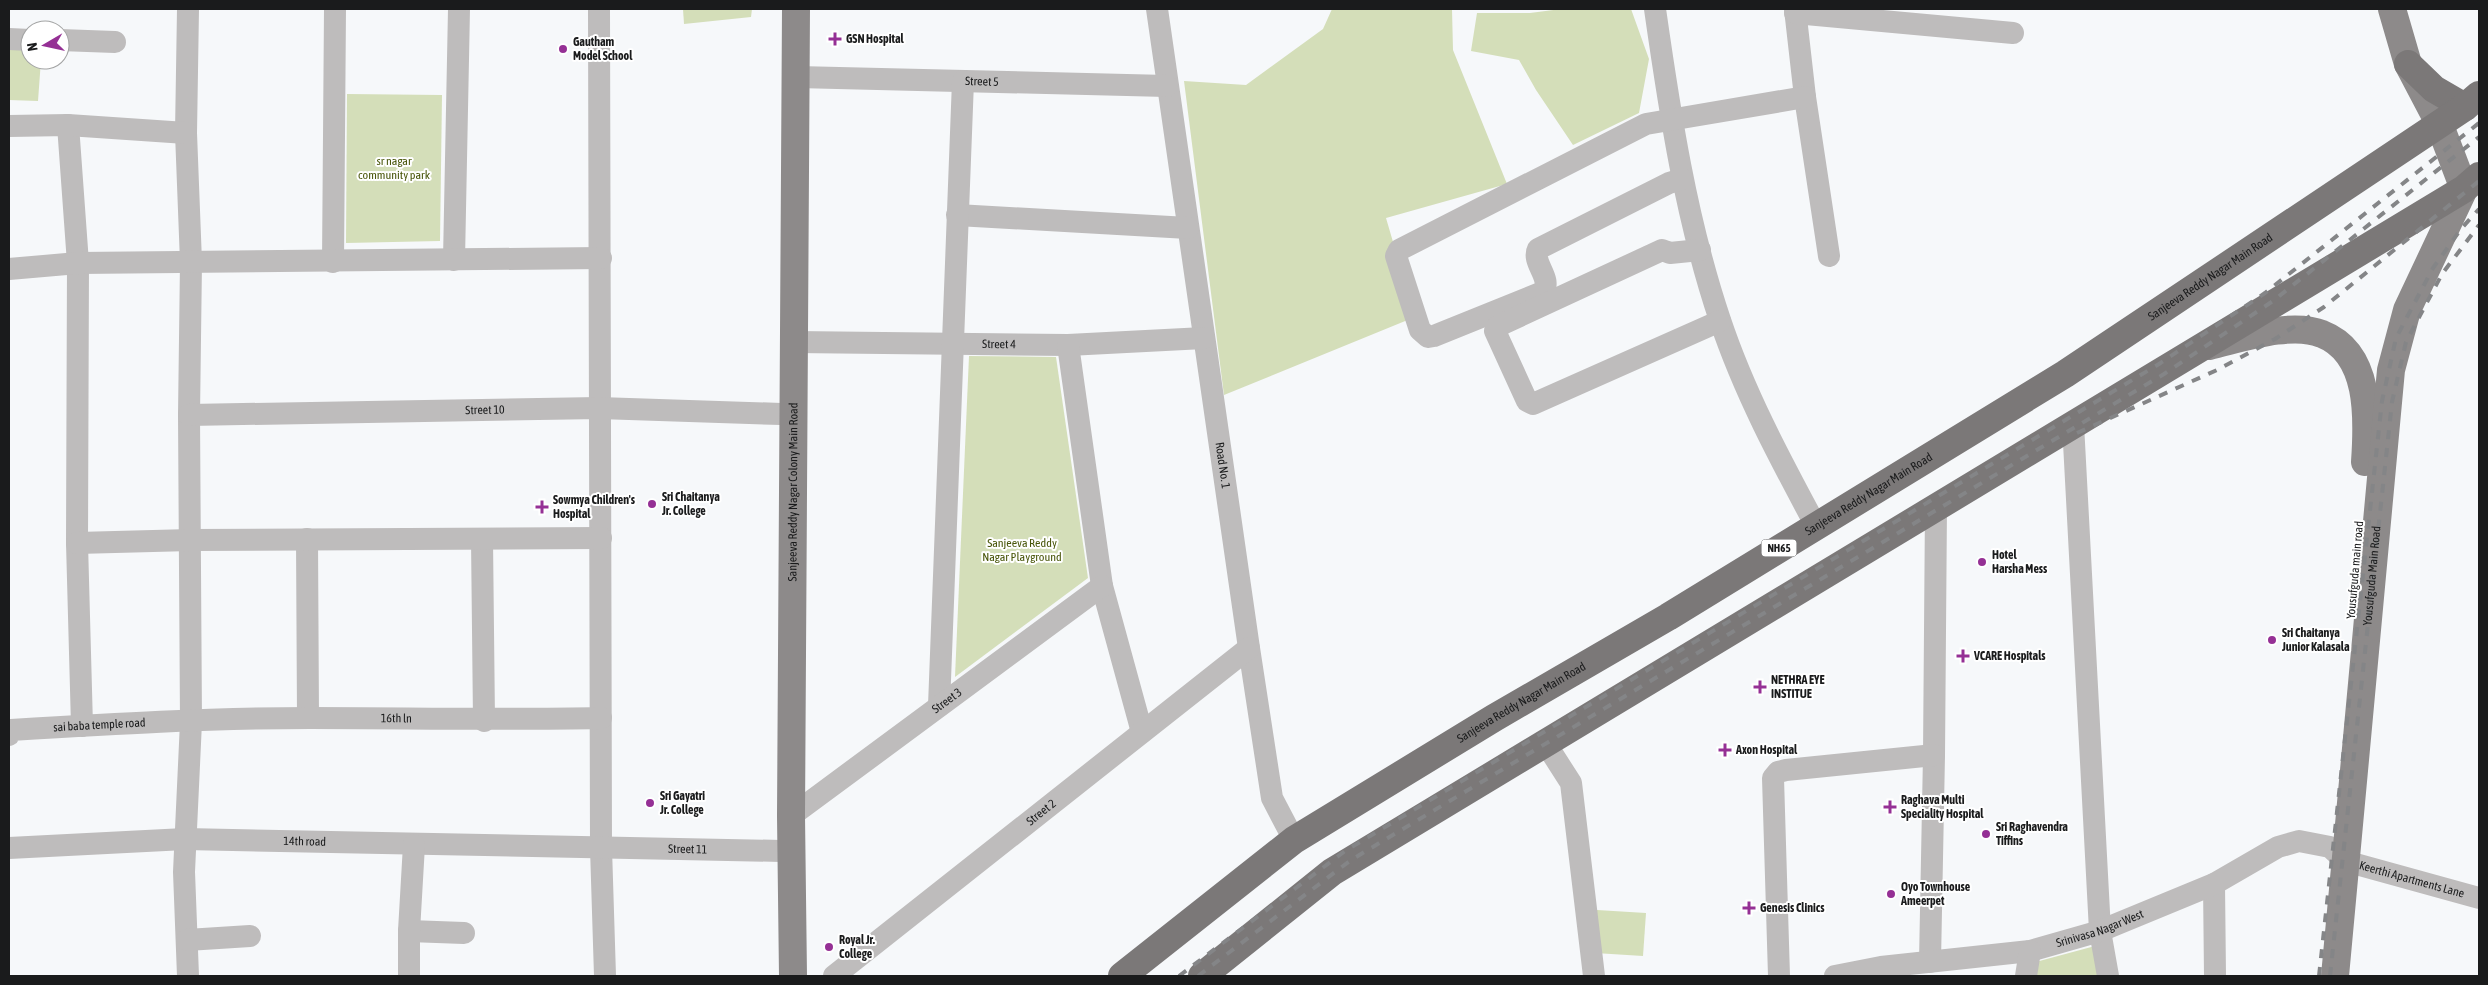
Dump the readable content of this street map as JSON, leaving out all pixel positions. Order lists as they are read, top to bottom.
{
  "streets": {
    "highway": ["Sanjeeva Reddy Nagar Main Road", "NH65"],
    "main road": ["Sanjeeva Reddy Nagar Colony Main Road", "Yousufguda main road", "Yousufguda Main Road"],
    "street": [
      "Street 5",
      "Street 4",
      "Street 10",
      "Road No. 1",
      "Street 3",
      "16th ln",
      "sai baba temple road",
      "Street 2",
      "14th road",
      "Street 11",
      "Keerthi Apartments Lane",
      "Srinivasa Nagar West"
    ]
  },
  "crossings": [
    ["Street 5", "Road No. 1"],
    ["Street 5", "Sanjeeva Reddy Nagar Colony Main Road"],
    ["Sanjeeva Reddy Nagar Main Road", "Road No. 1"],
    ["Sanjeeva Reddy Nagar Main Road", "NH65"],
    ["Street 4", "Road No. 1"],
    ["Street 4", "Sanjeeva Reddy Nagar Colony Main Road"],
    ["Street 10", "Sanjeeva Reddy Nagar Colony Main Road"],
    ["Road No. 1", "Street 2"],
    ["Sanjeeva Reddy Nagar Colony Main Road", "Street 3"],
    ["Sanjeeva Reddy Nagar Colony Main Road", "Street 11"],
    ["Yousufguda main road", "Yousufguda Main Road"],
    ["Yousufguda main road", "Keerthi Apartments Lane"],
    ["Yousufguda main road", "Srinivasa Nagar West"],
    ["Yousufguda Main Road", "Keerthi Apartments Lane"],
    ["Yousufguda Main Road", "Srinivasa Nagar West"],
    ["16th ln", "sai baba temple road"],
    ["14th road", "Street 11"],
    ["Keerthi Apartments Lane", "Srinivasa Nagar West"]
  ],
  "parks": ["sr nagar community park", "Sanjeeva Reddy Nagar Playground"],
  "places": {
    "health": [
      "GSN Hospital",
      "Sowmya Children's Hospital",
      "VCARE Hospitals",
      "NETHRA EYE INSTITUE",
      "Axon Hospital",
      "Raghava Multi Speciality Hospital",
      "Genesis Clinics"
    ],
    "other": [
      "Gautham Model School",
      "Sri Chaitanya Jr. College",
      "Hotel Harsha Mess",
      "Sri Chaitanya Junior Kalasala",
      "Sri Gayatri Jr. College",
      "Sri Raghavendra Tiffins",
      "Oyo Townhouse Ameerpet",
      "Royal Jr. College"
    ]
  },
  "north": "left"
}
